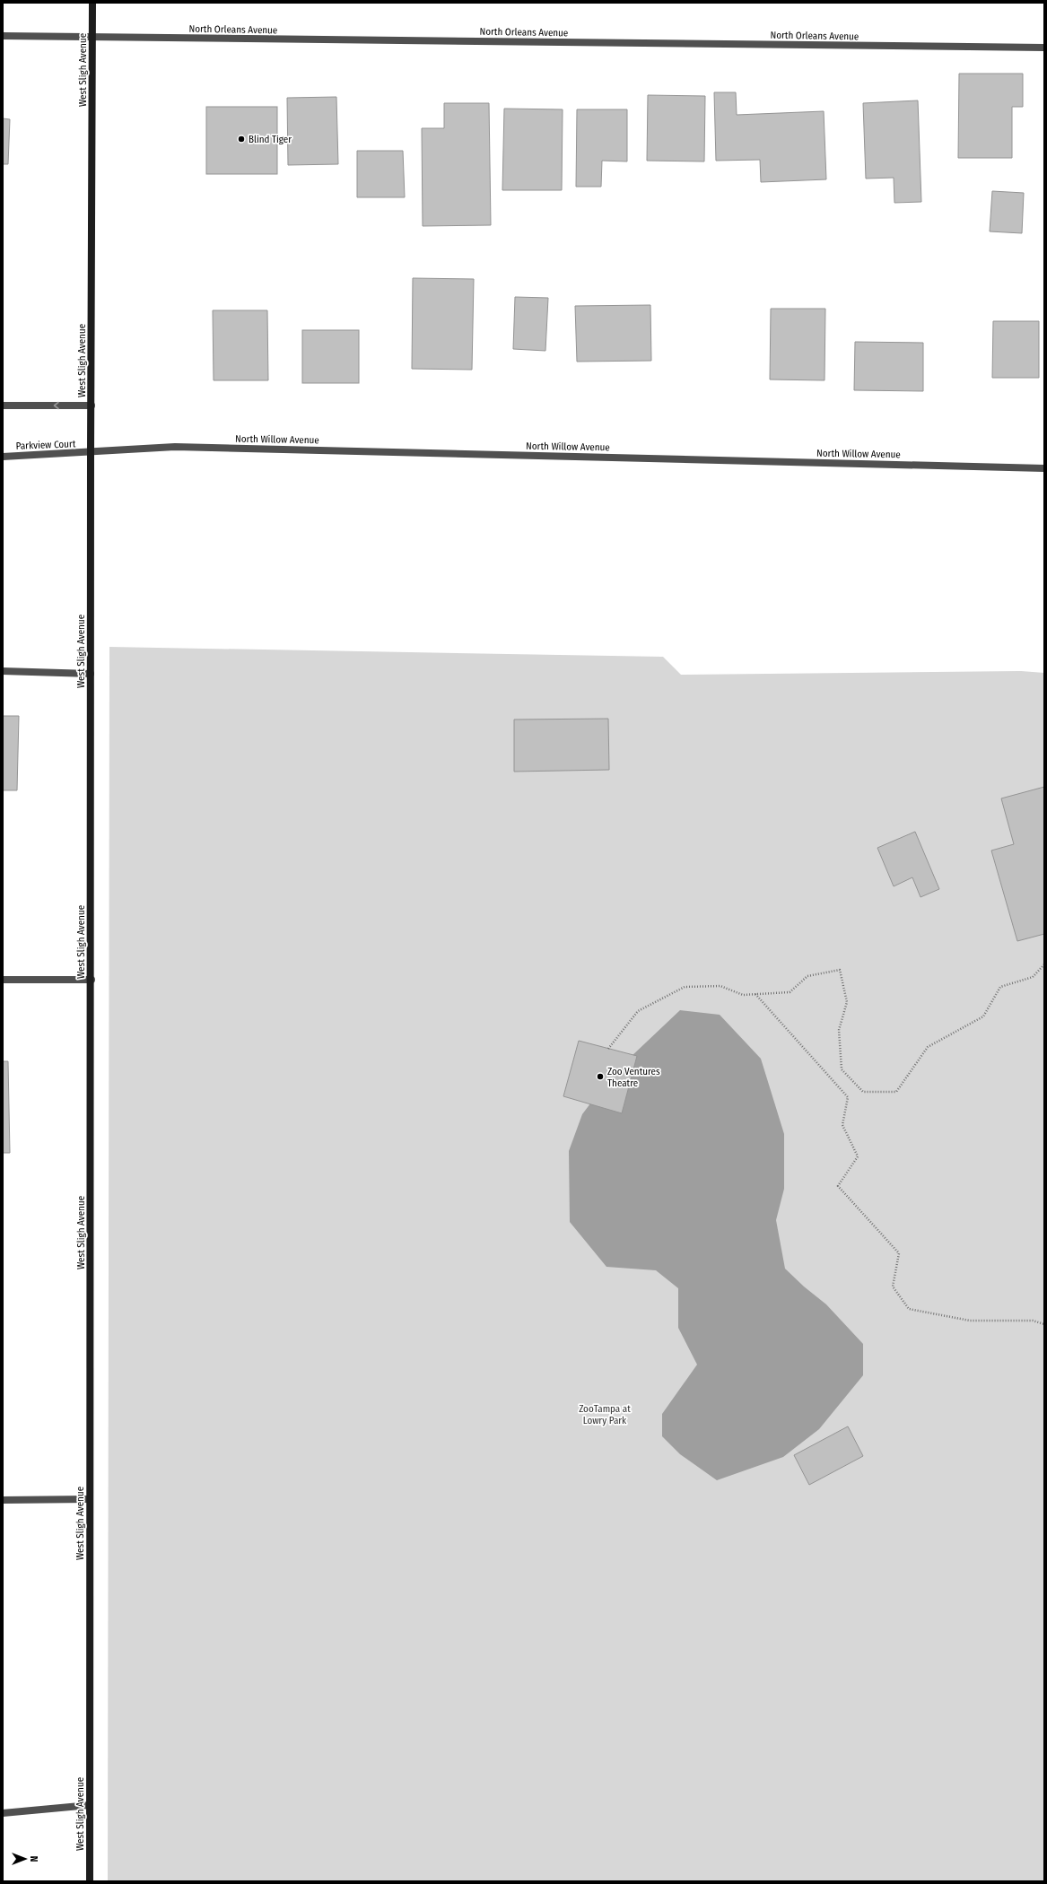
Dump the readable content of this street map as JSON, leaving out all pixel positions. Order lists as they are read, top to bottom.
{
  "streets": {
    "main road": ["West Sligh Avenue"],
    "street": ["North Orleans Avenue", "North Willow Avenue", "Parkview Court"]
  },
  "crossings": [
    ["North Orleans Avenue", "West Sligh Avenue"],
    ["West Sligh Avenue", "North Willow Avenue"],
    ["West Sligh Avenue", "Parkview Court"],
    ["North Willow Avenue", "Parkview Court"]
  ],
  "parks": ["ZooTampa at Lowry Park"],
  "places": ["Blind Tiger", "Zoo Ventures Theatre"],
  "north": "right"
}
